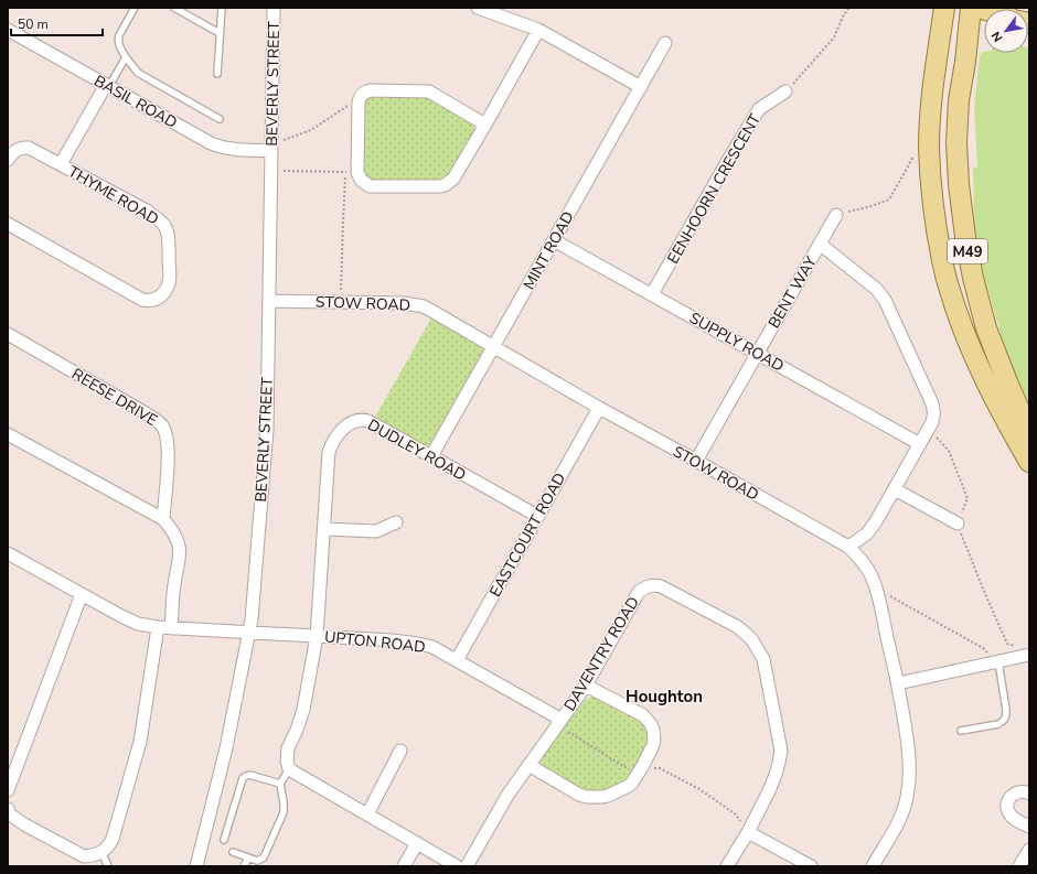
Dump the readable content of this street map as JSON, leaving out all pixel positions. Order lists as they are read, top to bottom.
{
  "streets": {
    "main road": ["M49"],
    "street": [
      "BEVERLY STREET",
      "BASIL ROAD",
      "EENHOORN CRESCENT",
      "THYME ROAD",
      "MINT ROAD",
      "BENT WAY",
      "STOW ROAD",
      "SUPPLY ROAD",
      "REESE DRIVE",
      "DUDLEY ROAD",
      "EASTCOURT ROAD",
      "UPTON ROAD",
      "DAVENTRY ROAD"
    ]
  },
  "crossings": [
    ["BEVERLY STREET", "BASIL ROAD"],
    ["BEVERLY STREET", "STOW ROAD"],
    ["BEVERLY STREET", "UPTON ROAD"],
    ["EENHOORN CRESCENT", "SUPPLY ROAD"],
    ["MINT ROAD", "STOW ROAD"],
    ["MINT ROAD", "SUPPLY ROAD"],
    ["MINT ROAD", "DUDLEY ROAD"],
    ["BENT WAY", "STOW ROAD"],
    ["BENT WAY", "SUPPLY ROAD"],
    ["STOW ROAD", "EASTCOURT ROAD"],
    ["DUDLEY ROAD", "EASTCOURT ROAD"],
    ["DUDLEY ROAD", "UPTON ROAD"],
    ["EASTCOURT ROAD", "UPTON ROAD"],
    ["UPTON ROAD", "DAVENTRY ROAD"]
  ],
  "districts": ["Houghton"],
  "scale_bar": "50 m",
  "north": "bottom left"
}
